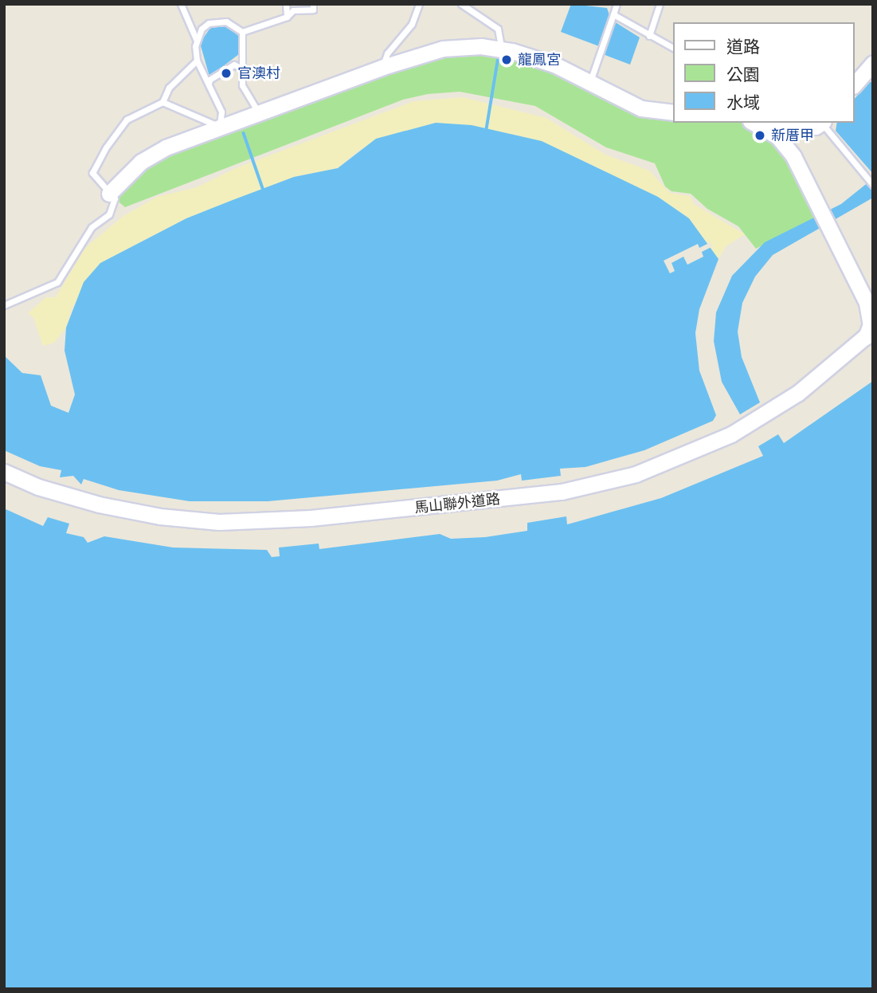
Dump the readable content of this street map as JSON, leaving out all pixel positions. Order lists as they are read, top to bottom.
{
  "streets": {
    "street": ["馬山聯外道路"]
  },
  "places": ["龍鳳宮", "官澳村", "新厝甲"],
  "legend": ["道路", "公園", "水域"]
}
